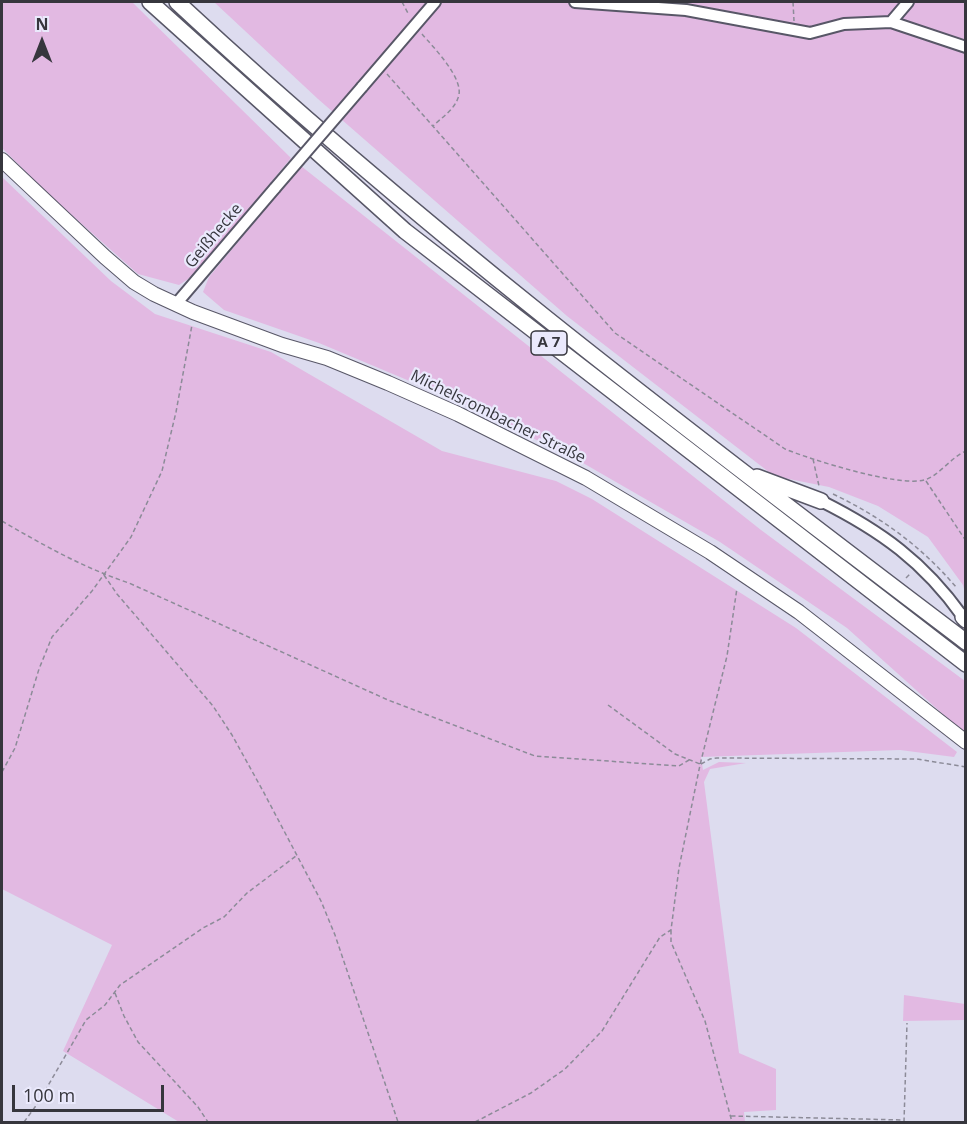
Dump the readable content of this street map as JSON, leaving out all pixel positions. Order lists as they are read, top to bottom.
{
  "streets": {
    "highway": ["A 7"],
    "main road": ["Michelsrombacher Straße"],
    "lane": ["Geißhecke"]
  },
  "crossings": [
    ["Geißhecke", "Michelsrombacher Straße"]
  ],
  "scale_bar": "100 m",
  "north": "top"
}
